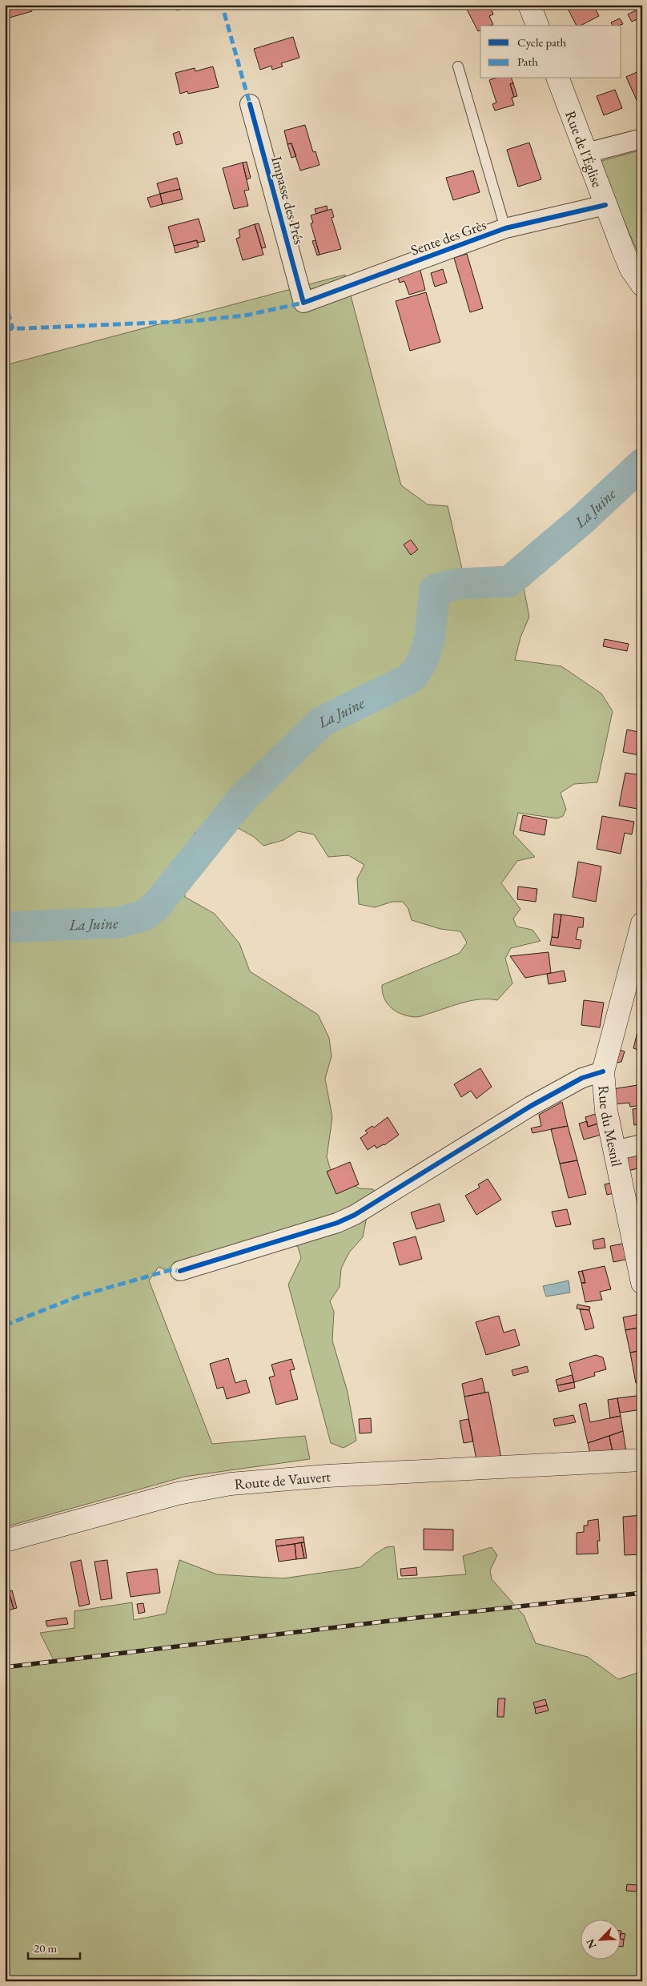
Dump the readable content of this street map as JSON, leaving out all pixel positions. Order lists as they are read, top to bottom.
{
  "streets": {
    "main road": ["Rue de l'Église", "Rue du Mesnil", "Route de Vauvert"],
    "street": ["Impasse des Prés", "Sente des Grès"]
  },
  "crossings": [
    ["Rue de l'Église", "Sente des Grès"],
    ["Impasse des Prés", "Sente des Grès"]
  ],
  "water": ["La Juine"],
  "legend": ["Cycle path", "Path"],
  "scale_bar": "20 m",
  "north": "bottom left"
}
